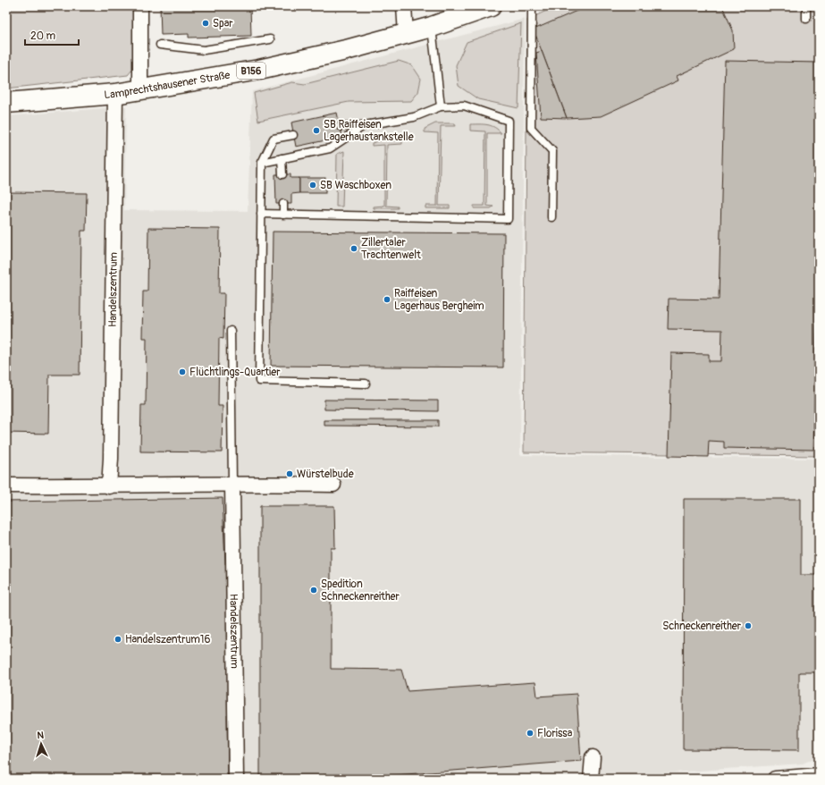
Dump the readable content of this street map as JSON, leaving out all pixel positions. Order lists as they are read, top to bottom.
{
  "streets": {
    "main road": ["B156", "Lamprechtshausener Straße"],
    "street": ["Handelszentrum"]
  },
  "crossings": [
    ["Lamprechtshausener Straße", "Handelszentrum"]
  ],
  "places": [
    "Spar",
    "SB Raiffeisen Lagerhaustankstelle",
    "SB Waschboxen",
    "Zillertaler Trachtenwelt",
    "Raiffeisen Lagerhaus Bergheim",
    "Flüchtlings-Quartier",
    "Würstelbude",
    "Spedition Schneckenreither",
    "Schneckenreither",
    "Handelszentrum16",
    "Florissa"
  ],
  "scale_bar": "20 m",
  "north": "top"
}
